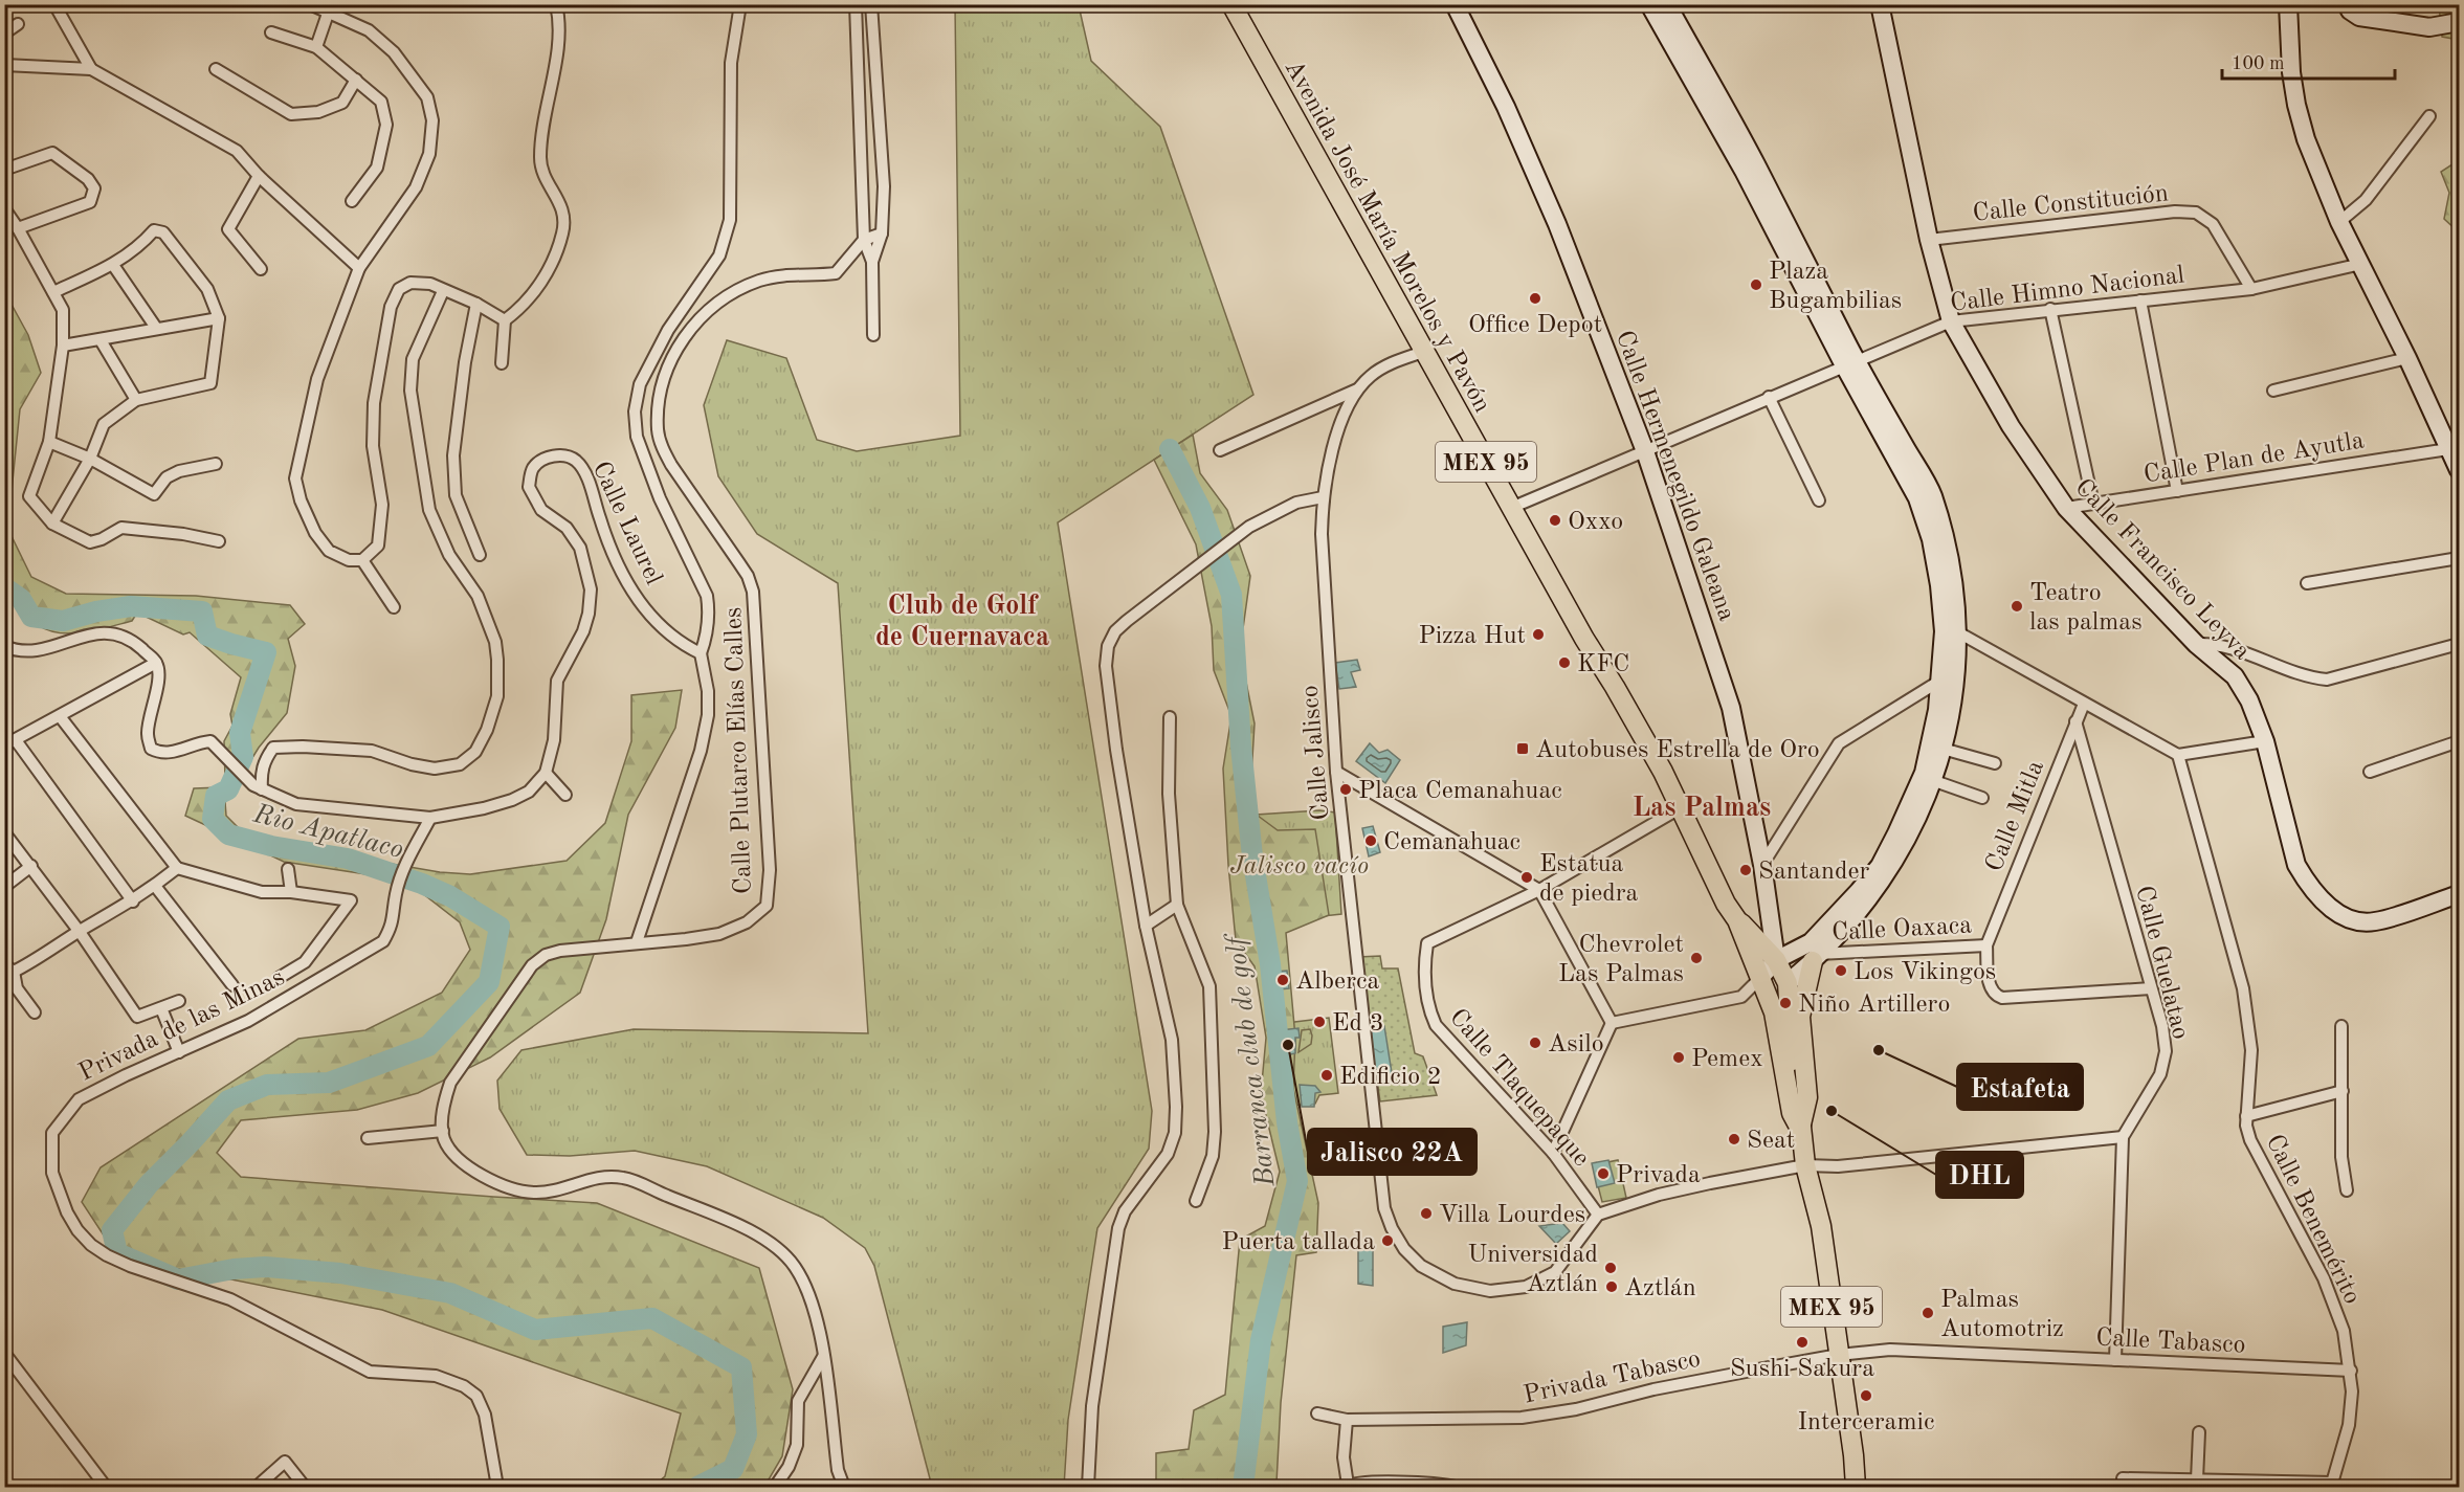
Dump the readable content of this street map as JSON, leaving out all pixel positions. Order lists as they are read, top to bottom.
{
  "streets": {
    "main road": ["Avenida José María Morelos y Pavón", "MEX 95"],
    "street": [
      "Calle Constitución",
      "Calle Himno Nacional",
      "Calle Plan de Ayutla",
      "Calle Hermenegildo Galeana",
      "Calle Laurel",
      "Calle Francisco Leyva",
      "Calle Plutarco Elías Calles",
      "Calle Jalisco",
      "Calle Mitla",
      "Calle Oaxaca",
      "Calle Guelatao",
      "Privada de las Minas",
      "Calle Tlaquepaque",
      "Calle Benemérito",
      "Calle Tabasco",
      "Privada Tabasco"
    ]
  },
  "crossings": [
    ["Calle Constitución", "Calle Himno Nacional"],
    ["Calle Constitución", "Calle Francisco Leyva"],
    ["Avenida José María Morelos y Pavón", "Calle Himno Nacional"],
    ["Avenida José María Morelos y Pavón", "MEX 95"],
    ["Avenida José María Morelos y Pavón", "Calle Jalisco"],
    ["Calle Himno Nacional", "Calle Hermenegildo Galeana"],
    ["Calle Himno Nacional", "Calle Francisco Leyva"],
    ["Calle Plan de Ayutla", "Calle Francisco Leyva"],
    ["MEX 95", "Calle Hermenegildo Galeana"],
    ["MEX 95", "Calle Tabasco"],
    ["MEX 95", "Privada Tabasco"],
    ["Calle Laurel", "Calle Plutarco Elías Calles"],
    ["Calle Jalisco", "Calle Tlaquepaque"],
    ["Calle Mitla", "Calle Oaxaca"],
    ["Calle Mitla", "Calle Guelatao"],
    ["Calle Guelatao", "Calle Tabasco"],
    ["Calle Benemérito", "Calle Tabasco"],
    ["Calle Tabasco", "Privada Tabasco"]
  ],
  "districts": ["Club de Golf de Cuernavaca", "Las Palmas"],
  "water": ["Rio Apatlaco", "Barranca club de golf"],
  "parks": ["Jalisco vacío"],
  "places": {
    "other": [
      "Plaza Bugambilias",
      "Office Depot",
      "Oxxo",
      "Teatro las palmas",
      "Pizza Hut",
      "KFC",
      "Placa Cemanahuac",
      "Cemanahuac",
      "Santander",
      "Estatua de piedra",
      "Chevrolet Las Palmas",
      "Los Vikingos",
      "Alberca",
      "Niño Artillero",
      "Ed 3",
      "Asilo",
      "Jalisco 22A",
      "Estafeta",
      "Pemex",
      "Edificio 2",
      "DHL",
      "Seat",
      "Privada",
      "Villa Lourdes",
      "Puerta tallada",
      "Universidad Aztlán",
      "Aztlán",
      "Palmas Automotriz",
      "Sushi Sakura",
      "Interceramic"
    ],
    "transit": ["Autobuses Estrella de Oro"]
  },
  "scale_bar": "100 m"
}
